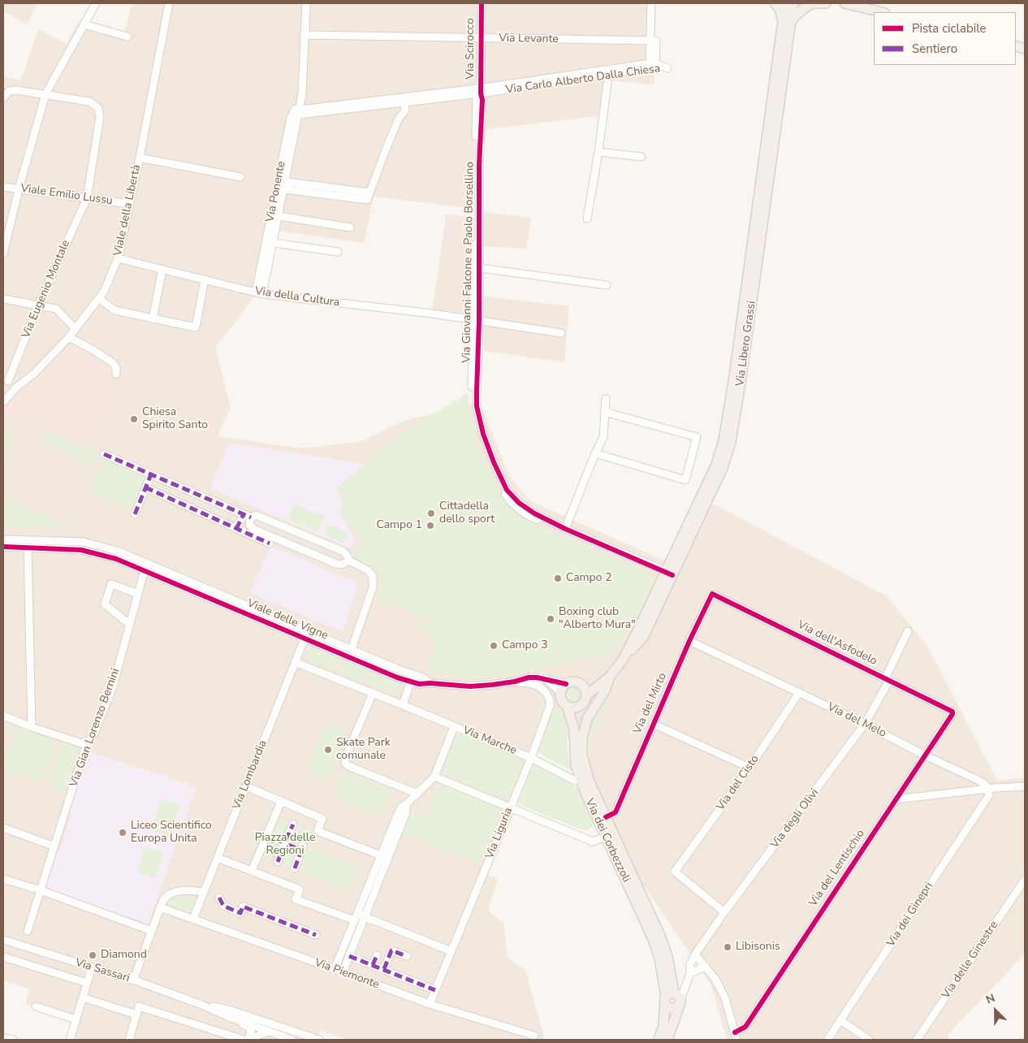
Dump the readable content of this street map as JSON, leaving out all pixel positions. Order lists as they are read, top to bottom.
{
  "streets": {
    "main road": ["Via Libero Grassi", "Via dei Corbezzoli"],
    "street": [
      "Via Levante",
      "Via Scirocco",
      "Via Carlo Alberto Dalla Chiesa",
      "Via Ponente",
      "Viale Emilio Lussu",
      "Viale della Libertà",
      "Via Giovanni Falcone e Paolo Borsellino",
      "Via Eugenio Montale",
      "Via della Cultura",
      "Viale delle Vigne",
      "Via dell'Asfodelo",
      "Via del Mirto",
      "Via del Melo",
      "Via Gian Lorenzo Bernini",
      "Via Marche",
      "Via Lombardia",
      "Via del Cisto",
      "Via degli Olivi",
      "Via Liguria",
      "Via del Lentischio",
      "Via dei Ginepri",
      "Via delle Ginestre",
      "Via Sassari",
      "Via Piemonte"
    ]
  },
  "crossings": [
    ["Via Levante", "Via Scirocco"],
    ["Via Levante", "Via Carlo Alberto Dalla Chiesa"],
    ["Via Levante", "Via Ponente"],
    ["Via Scirocco", "Via Carlo Alberto Dalla Chiesa"],
    ["Via Scirocco", "Via Giovanni Falcone e Paolo Borsellino"],
    ["Via Carlo Alberto Dalla Chiesa", "Via Ponente"],
    ["Via Carlo Alberto Dalla Chiesa", "Via Giovanni Falcone e Paolo Borsellino"],
    ["Via Ponente", "Via della Cultura"],
    ["Viale Emilio Lussu", "Viale della Libertà"],
    ["Viale Emilio Lussu", "Via Eugenio Montale"],
    ["Viale della Libertà", "Via della Cultura"],
    ["Via Giovanni Falcone e Paolo Borsellino", "Via della Cultura"],
    ["Via Giovanni Falcone e Paolo Borsellino", "Via Libero Grassi"],
    ["Viale delle Vigne", "Via Gian Lorenzo Bernini"],
    ["Viale delle Vigne", "Via Lombardia"],
    ["Viale delle Vigne", "Via Liguria"],
    ["Viale delle Vigne", "Via dei Corbezzoli"],
    ["Via dell'Asfodelo", "Via del Mirto"],
    ["Via dell'Asfodelo", "Via degli Olivi"],
    ["Via dell'Asfodelo", "Via del Lentischio"],
    ["Via del Mirto", "Via del Melo"],
    ["Via del Mirto", "Via dei Corbezzoli"],
    ["Via del Melo", "Via del Cisto"],
    ["Via del Melo", "Via degli Olivi"],
    ["Via del Melo", "Via del Lentischio"],
    ["Via del Melo", "Via dei Ginepri"],
    ["Via Marche", "Via Lombardia"],
    ["Via Marche", "Via Liguria"],
    ["Via Lombardia", "Via Piemonte"],
    ["Via del Cisto", "Via degli Olivi"],
    ["Via Liguria", "Via Piemonte"]
  ],
  "parks": ["Piazza delle Regioni"],
  "places": [
    "Chiesa Spirito Santo",
    "Cittadella dello sport",
    "Campo 1",
    "Campo 2",
    "Boxing club \"Alberto Mura\"",
    "Campo 3",
    "Skate Park comunale",
    "Liceo Scientifico Europa Unita",
    "Libisonis",
    "Diamond"
  ],
  "legend": ["Pista ciclabile", "Sentiero"],
  "north": "top left"
}
